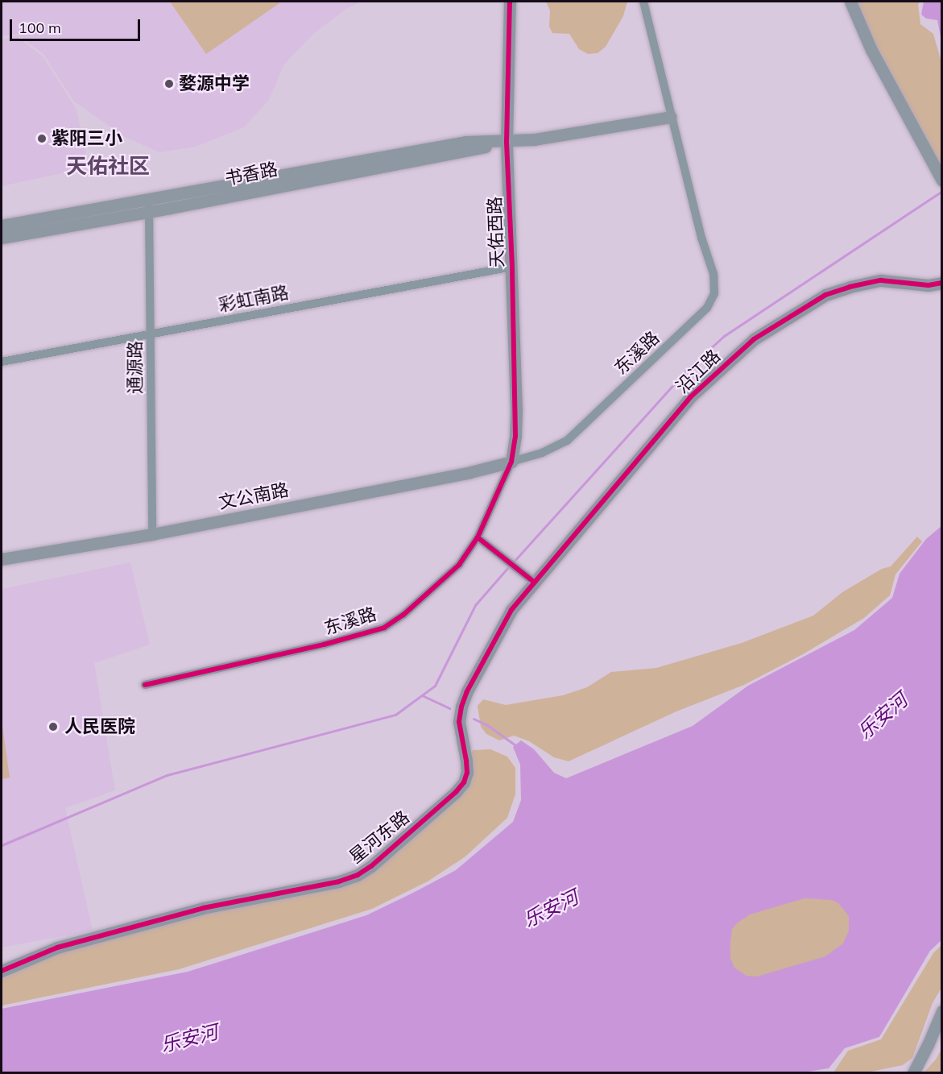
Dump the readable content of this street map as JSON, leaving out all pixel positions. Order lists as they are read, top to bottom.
{
  "streets": {
    "street": [
      "书香路",
      "天佑西路",
      "彩虹南路",
      "东溪路",
      "通源路",
      "沿江路",
      "文公南路",
      "星河东路"
    ]
  },
  "crossings": [
    ["书香路", "天佑西路"],
    ["书香路", "东溪路"],
    ["书香路", "通源路"],
    ["天佑西路", "彩虹南路"],
    ["天佑西路", "东溪路"],
    ["天佑西路", "文公南路"],
    ["彩虹南路", "通源路"],
    ["东溪路", "文公南路"],
    ["通源路", "文公南路"],
    ["沿江路", "星河东路"]
  ],
  "districts": ["天佑社区"],
  "water": ["乐安河"],
  "places": ["婺源中学", "紫阳三小", "人民医院"],
  "scale_bar": "100 m"
}
